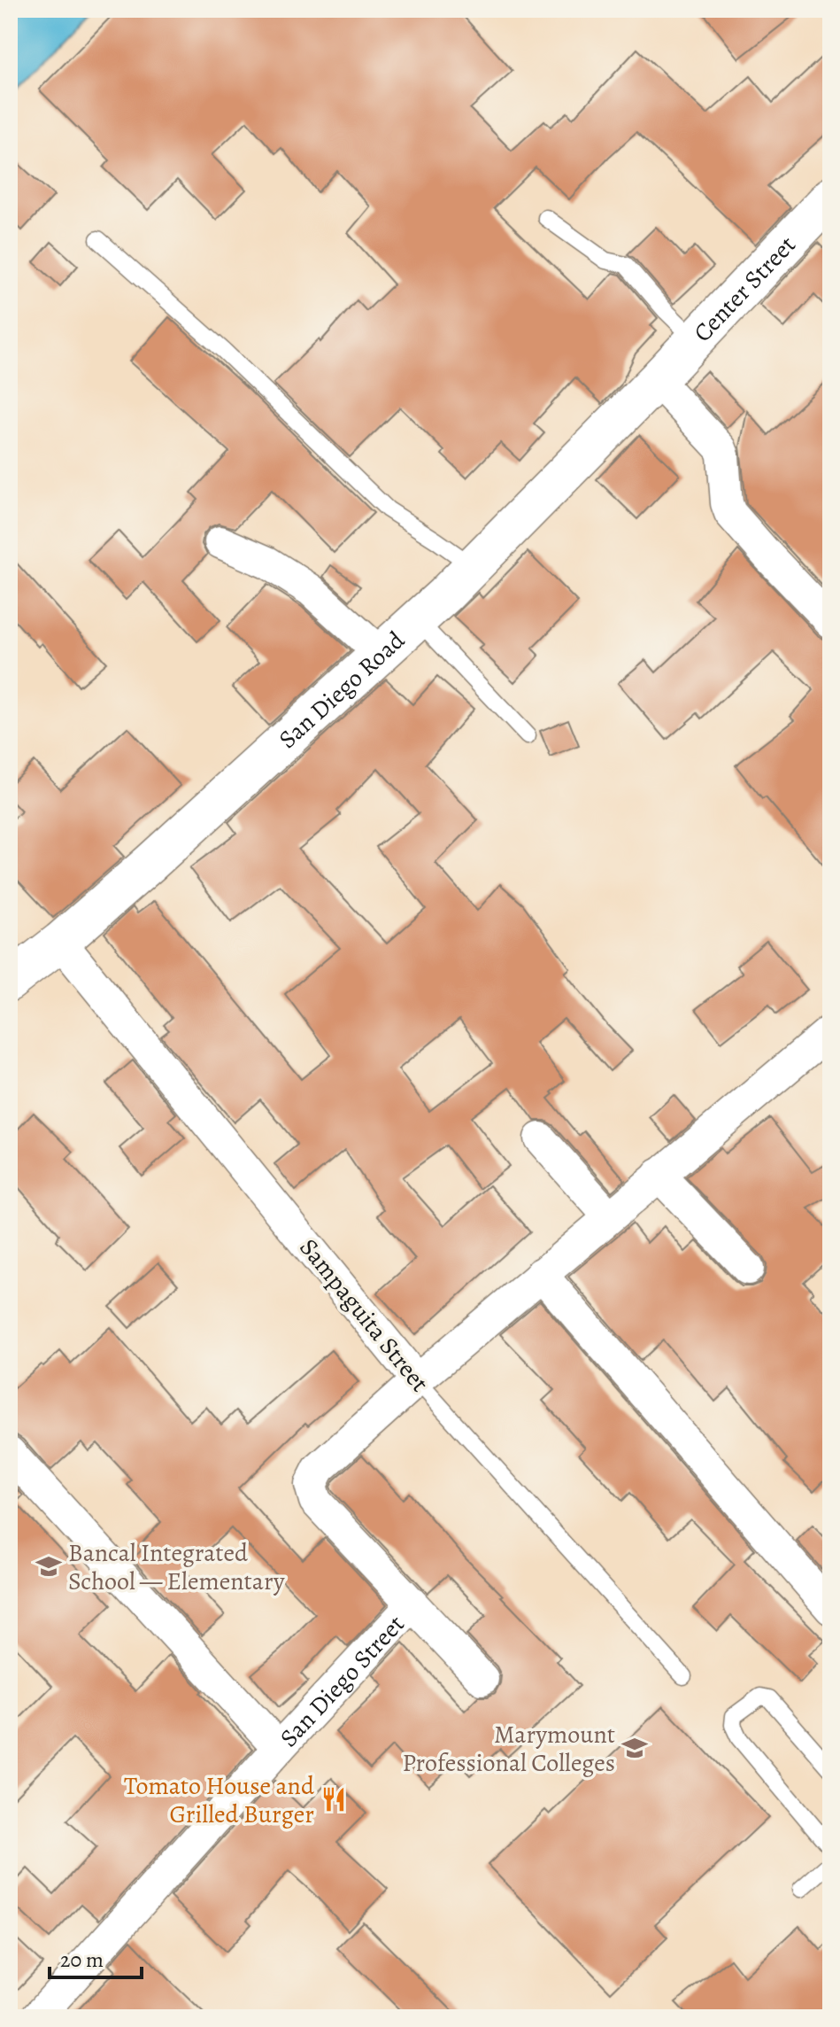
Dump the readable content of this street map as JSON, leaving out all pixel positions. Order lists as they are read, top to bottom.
{
  "streets": {
    "street": [
      "Center Street",
      "San Diego Road",
      "Sampaguita Street",
      "San Diego Street"
    ]
  },
  "crossings": [
    ["Center Street", "San Diego Road"],
    ["San Diego Road", "Sampaguita Street"],
    ["Sampaguita Street", "San Diego Street"]
  ],
  "places": {
    "school or university": ["Bancal Integrated School — Elementary", "Marymount Professional Colleges"],
    "restaurant": ["Tomato House and Grilled Burger"]
  },
  "scale_bar": "20 m"
}
